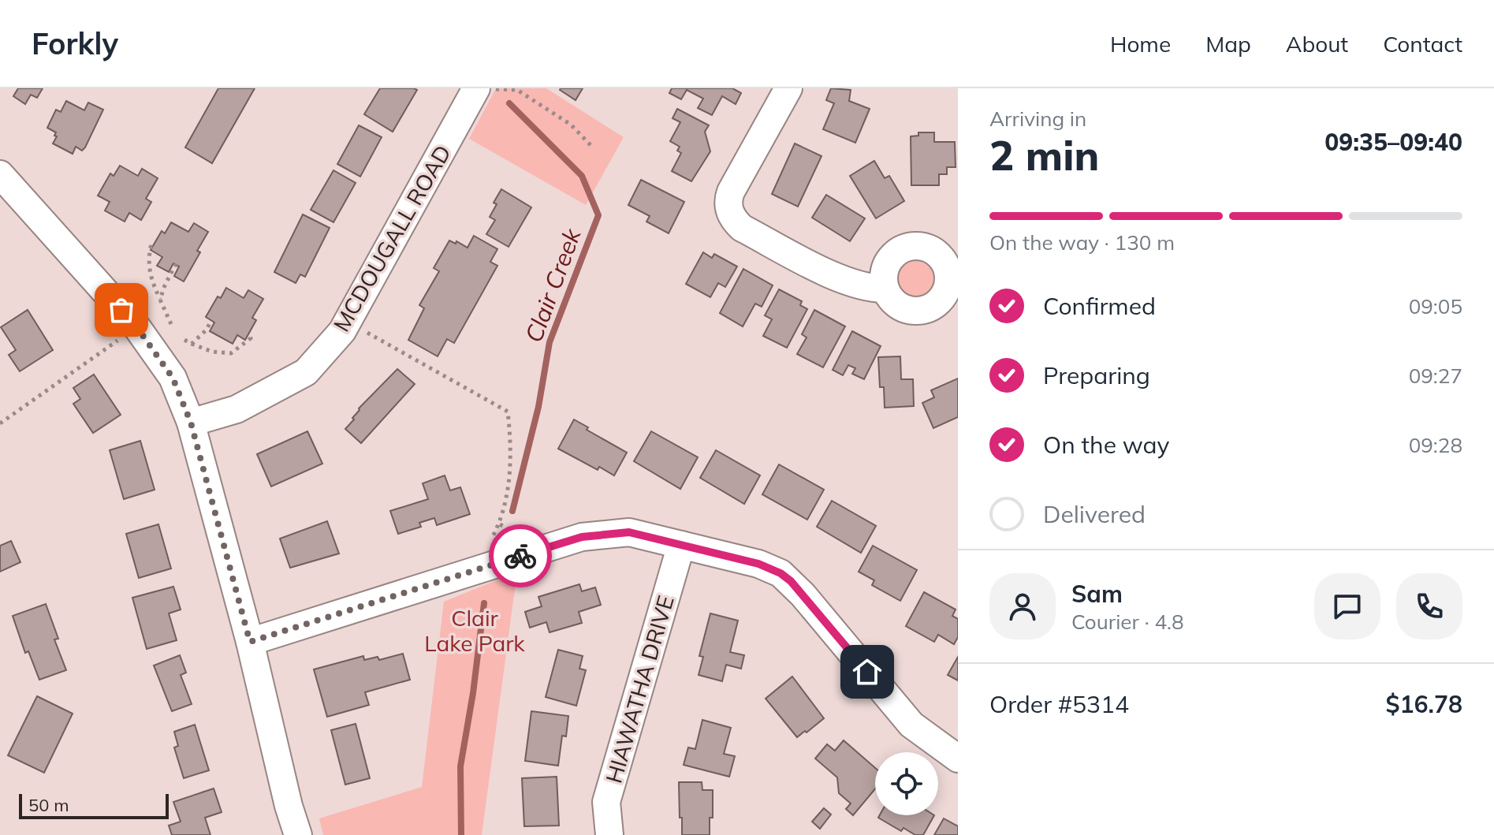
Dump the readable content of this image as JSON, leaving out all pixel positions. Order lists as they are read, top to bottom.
{
  "streets": {
    "street": ["MCDOUGALL ROAD", "HIAWATHA DRIVE"]
  },
  "water": ["Clair Creek"],
  "parks": ["Clair Lake Park"],
  "scale_bar": "50 m",
  "page": {
    "header": "Forkly",
    "nav": [
      "Home",
      "Map",
      "About",
      "Contact"
    ],
    "heading": ["2 min", "Arriving in", "09:35–09:40"],
    "panel": [
      "Sam",
      "Courier · 4.8",
      "Order #5314",
      "$16.78"
    ],
    "bar": "On the way · 130 m",
    "list": [
      ["Confirmed", "09:05"],
      ["Preparing", "09:27"],
      ["On the way", "09:28"],
      "Delivered"
    ],
    "scale": "50 m"
  }
}
